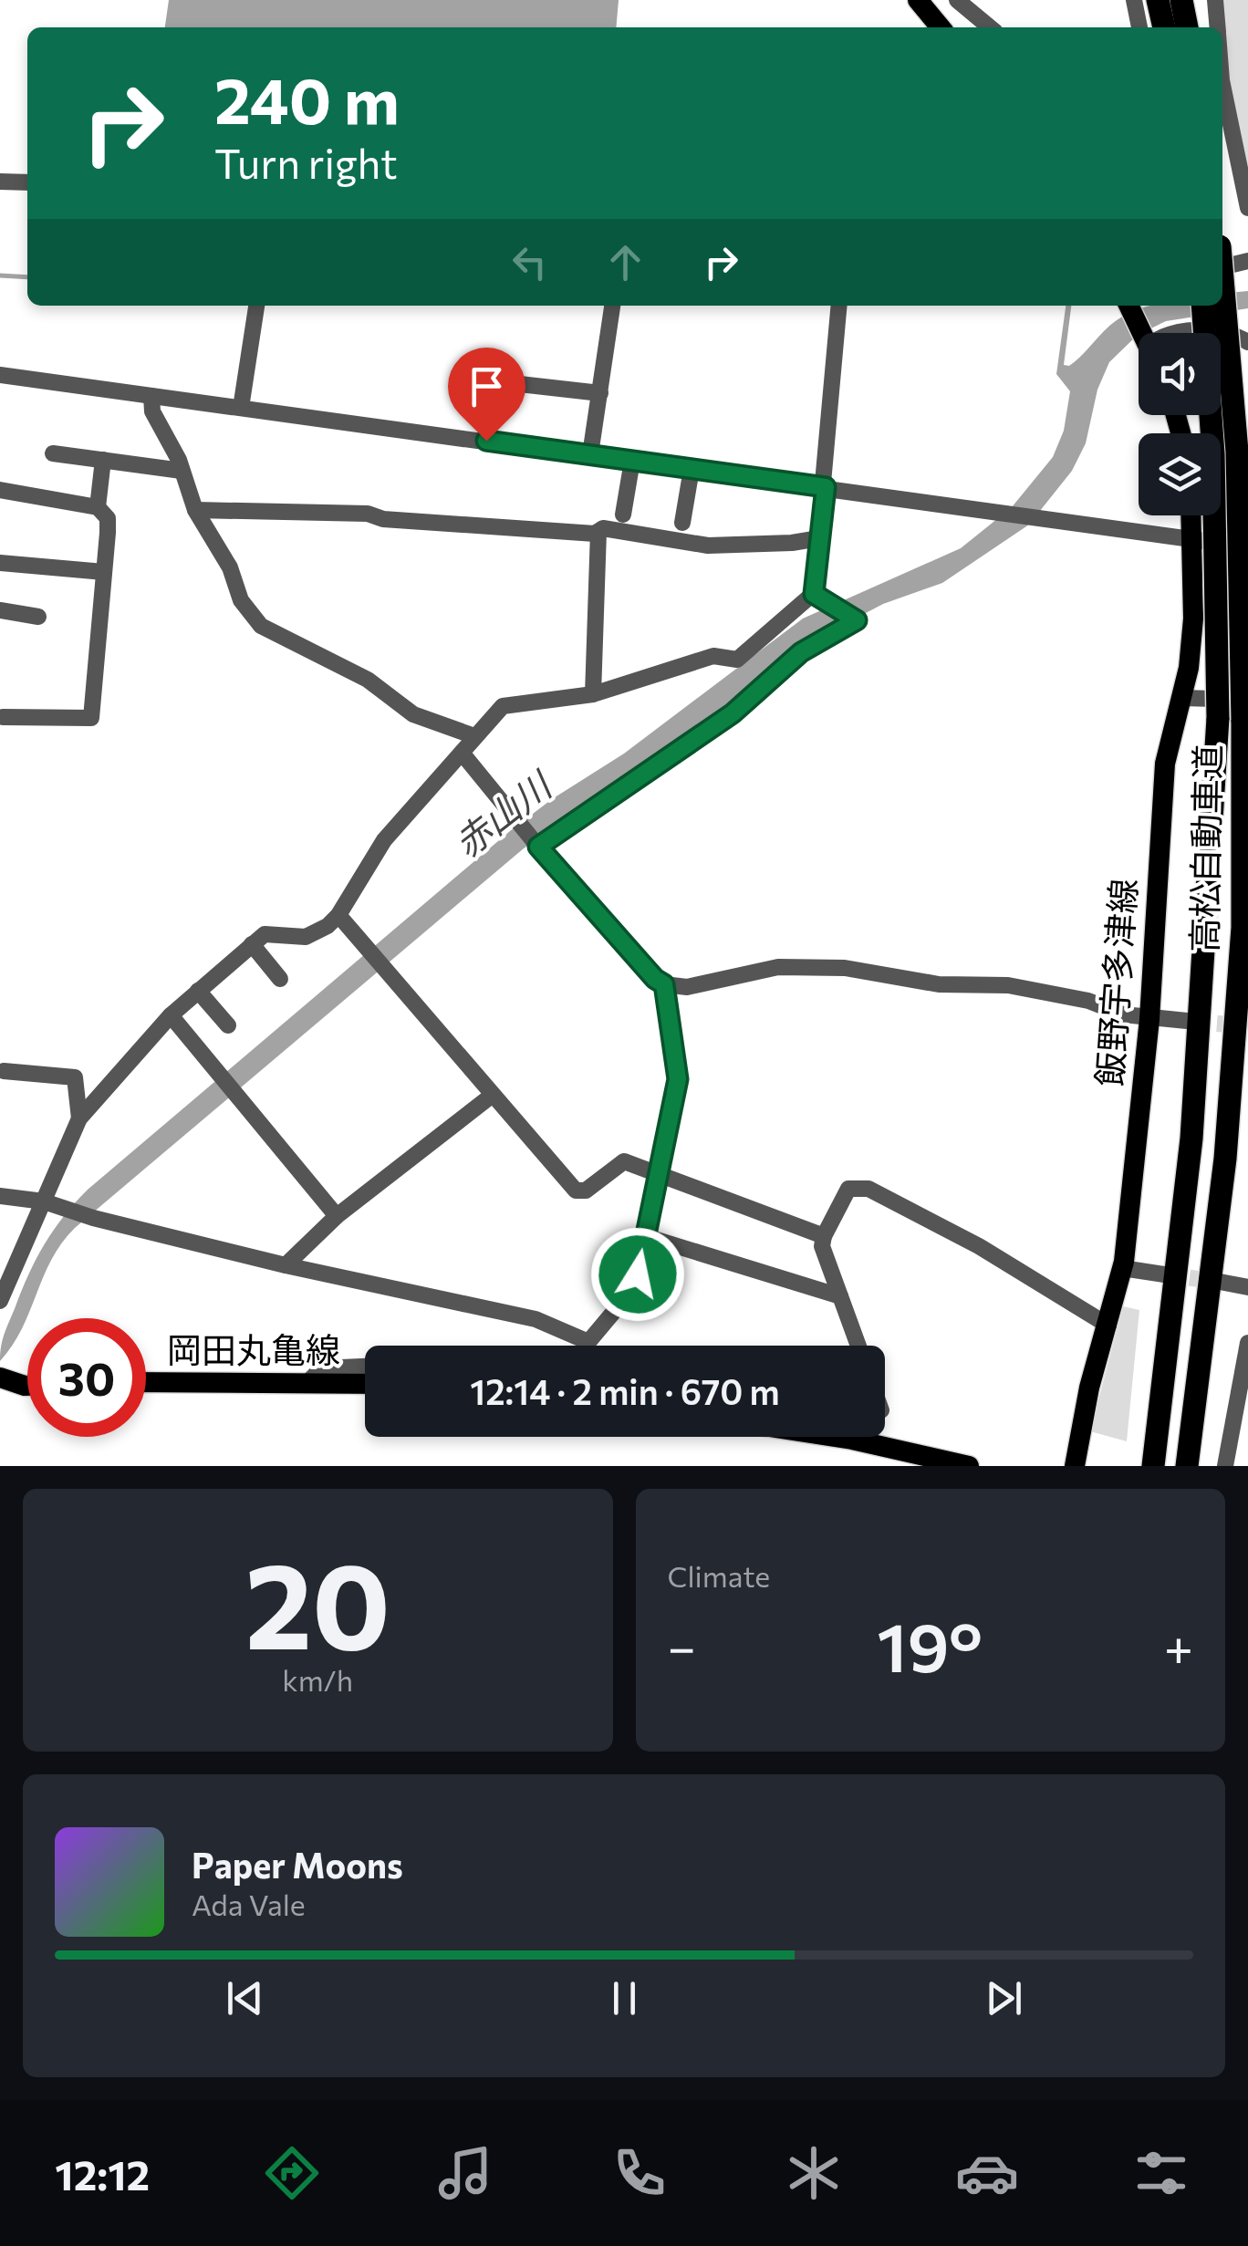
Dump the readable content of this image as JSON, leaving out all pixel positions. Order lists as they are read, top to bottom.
{
  "streets": {
    "highway": ["高松自動車道"],
    "main road": ["飯野宇多津線", "岡田丸亀線"]
  },
  "water": ["赤山川"],
  "page": {
    "turn": ["240 m", "Turn right"],
    "limit": "30",
    "trip": "12:14 · 2 min · 670 m",
    "tile": [
      ["20", "km/h"],
      "Climate"
    ],
    "heat": ["−", "19°", "+"],
    "song": ["Paper Moons", "Ada Vale"],
    "tabs": "12:12"
  }
}
